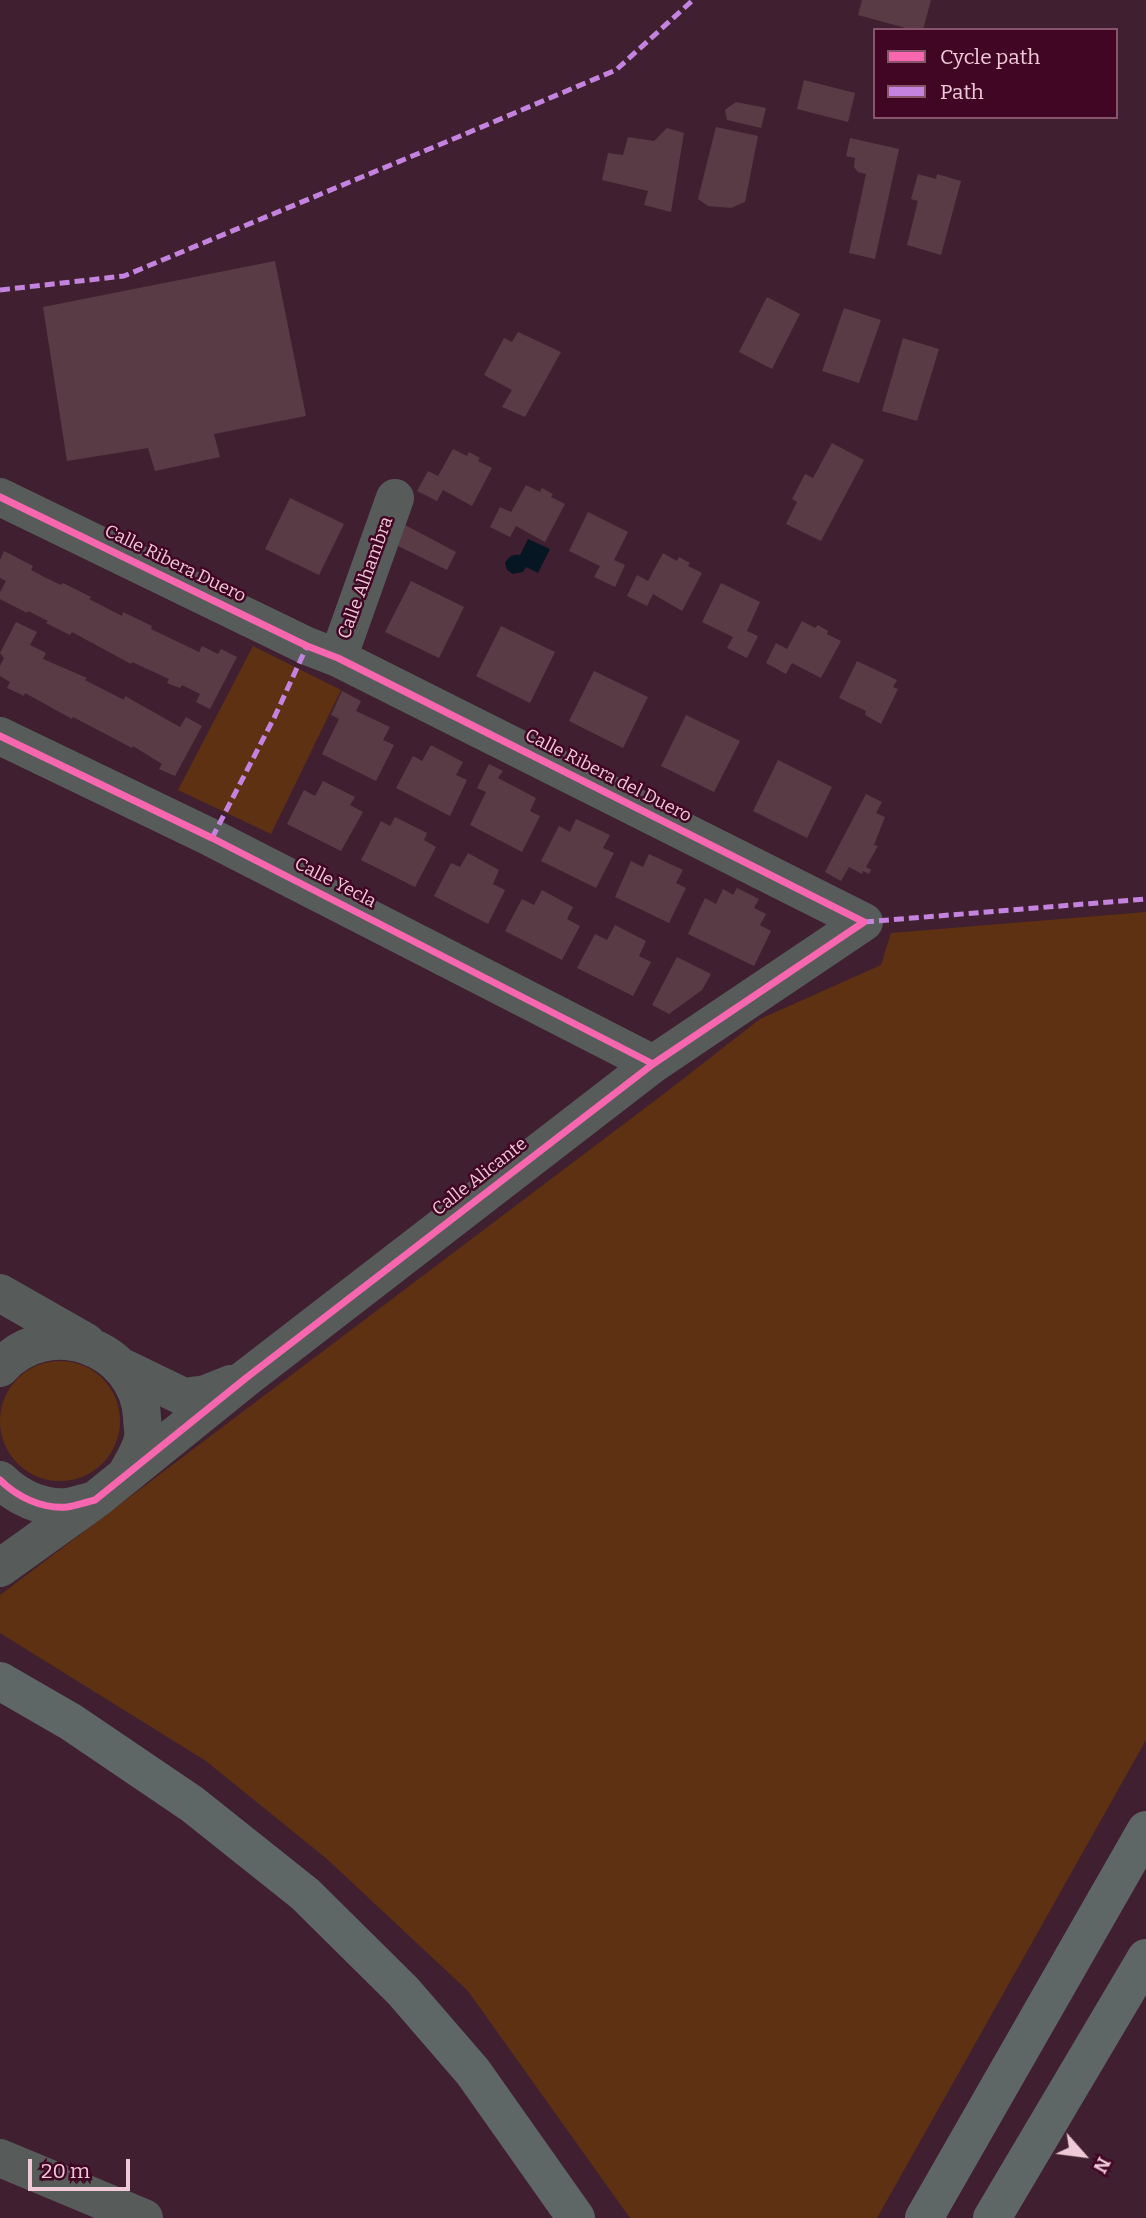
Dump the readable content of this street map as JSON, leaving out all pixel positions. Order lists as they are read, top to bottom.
{
  "streets": {
    "street": [
      "Calle Ribera Duero",
      "Calle Alhambra",
      "Calle Ribera del Duero",
      "Calle Yecla",
      "Calle Alicante"
    ]
  },
  "crossings": [
    ["Calle Ribera Duero", "Calle Alhambra"],
    ["Calle Ribera Duero", "Calle Ribera del Duero"],
    ["Calle Alhambra", "Calle Ribera del Duero"],
    ["Calle Ribera del Duero", "Calle Alicante"],
    ["Calle Yecla", "Calle Alicante"]
  ],
  "legend": ["Cycle path", "Path"],
  "scale_bar": "20 m",
  "north": "bottom right"
}
